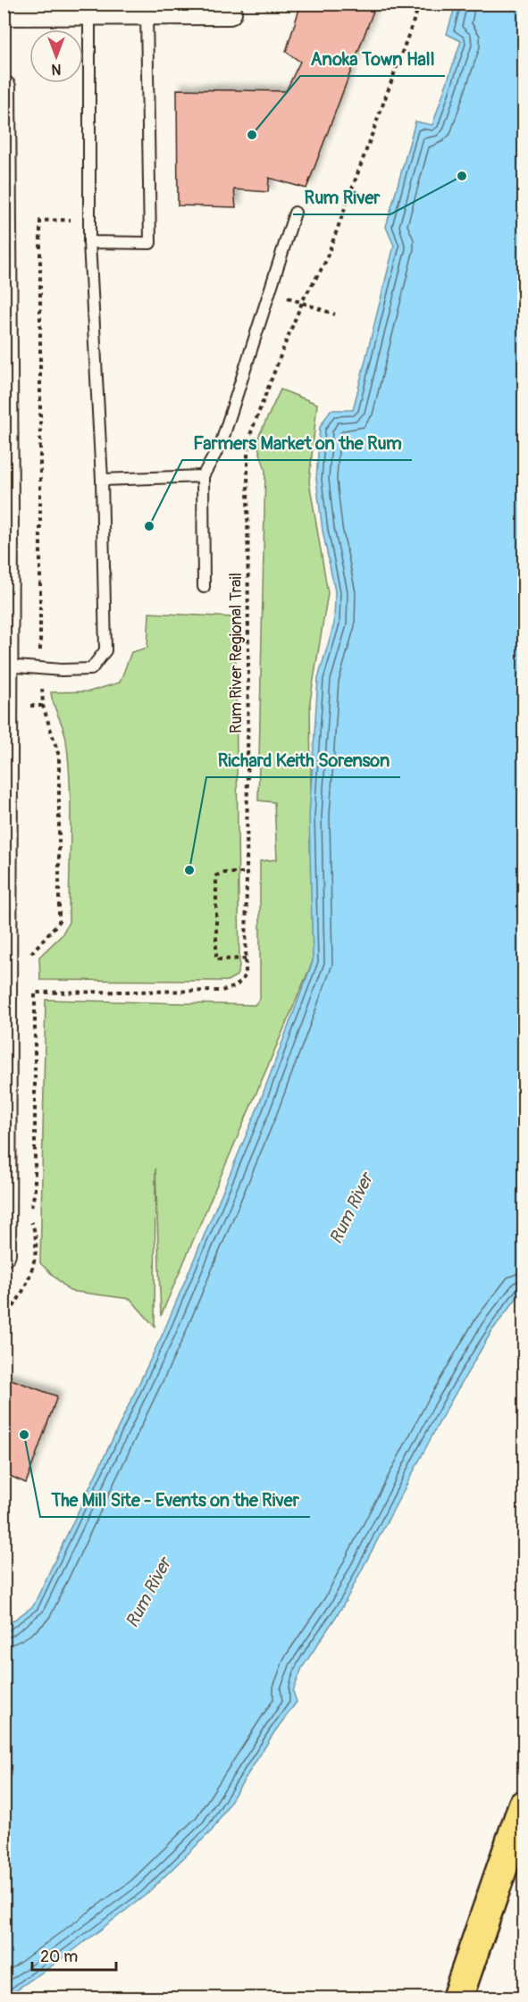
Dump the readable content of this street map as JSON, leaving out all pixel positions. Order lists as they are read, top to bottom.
{
  "streets": {
    "path": ["Rum River Regional Trail"]
  },
  "water": ["Rum River"],
  "places": [
    "Anoka Town Hall",
    "Rum River",
    "Farmers Market on the Rum",
    "Richard Keith Sorenson",
    "The Mill Site - Events on the River"
  ],
  "scale_bar": "20 m",
  "north": "bottom"
}
